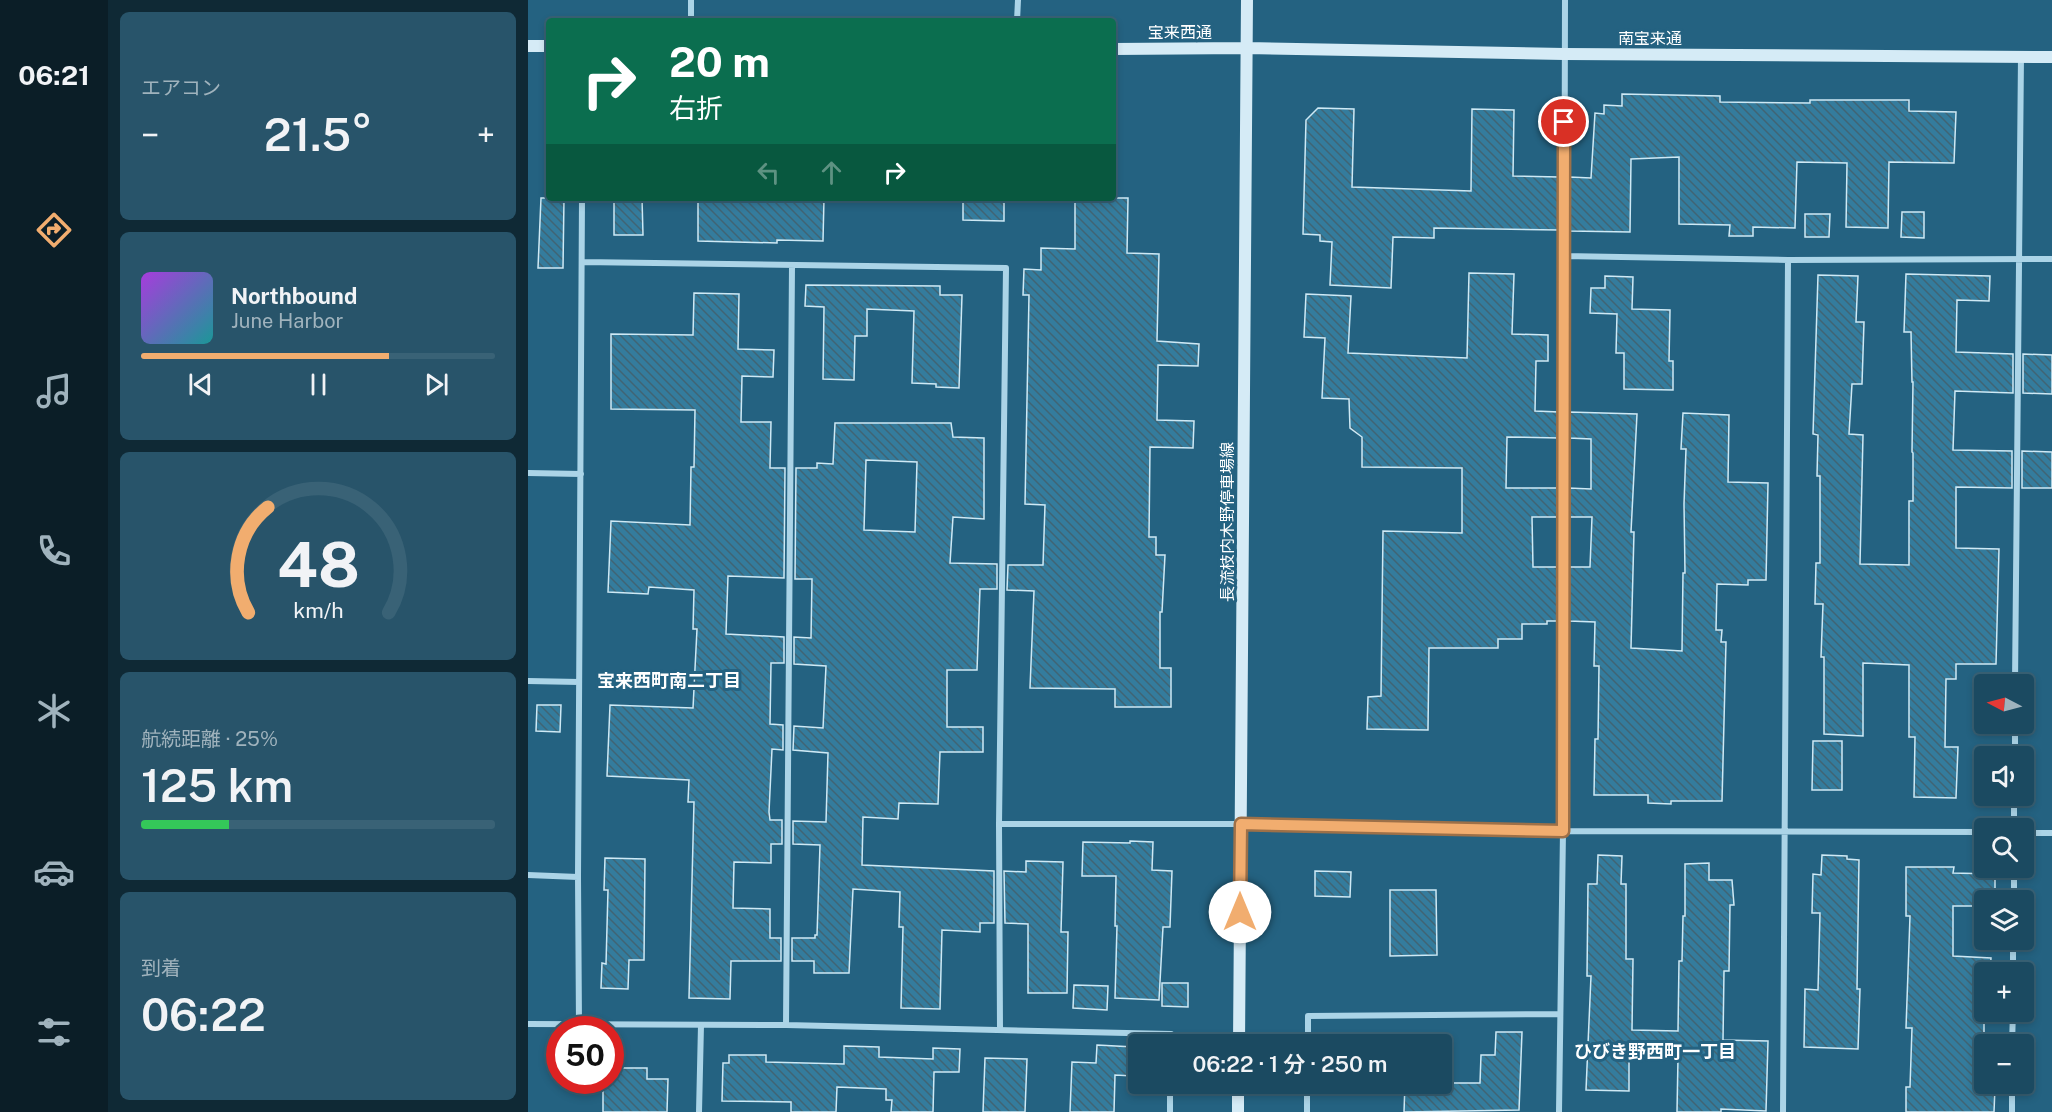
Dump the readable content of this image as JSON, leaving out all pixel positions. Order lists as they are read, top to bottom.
{
  "streets": {
    "main road": ["宝来西通", "南宝来通", "長流枝内木野停車場線"]
  },
  "crossings": [
    ["宝来西通", "南宝来通"],
    ["宝来西通", "長流枝内木野停車場線"],
    ["南宝来通", "長流枝内木野停車場線"]
  ],
  "districts": ["宝来西町南二丁目", "ひびき野西町一丁目"],
  "north": "left",
  "page": {
    "tabs": "06:21",
    "tile": [
      "エアコン",
      ["航続距離 · 25%", "125 km"],
      ["到着", "06:22"]
    ],
    "turn": ["20 m", "右折"],
    "heat": ["−", "21.5°", "+"],
    "song": ["Northbound", "June Harbor"],
    "map_buttons": ["+", "−"],
    "limit": "50",
    "trip": "06:22 · 1 分 · 250 m",
    "gauge": ["48", "km/h"]
  }
}
